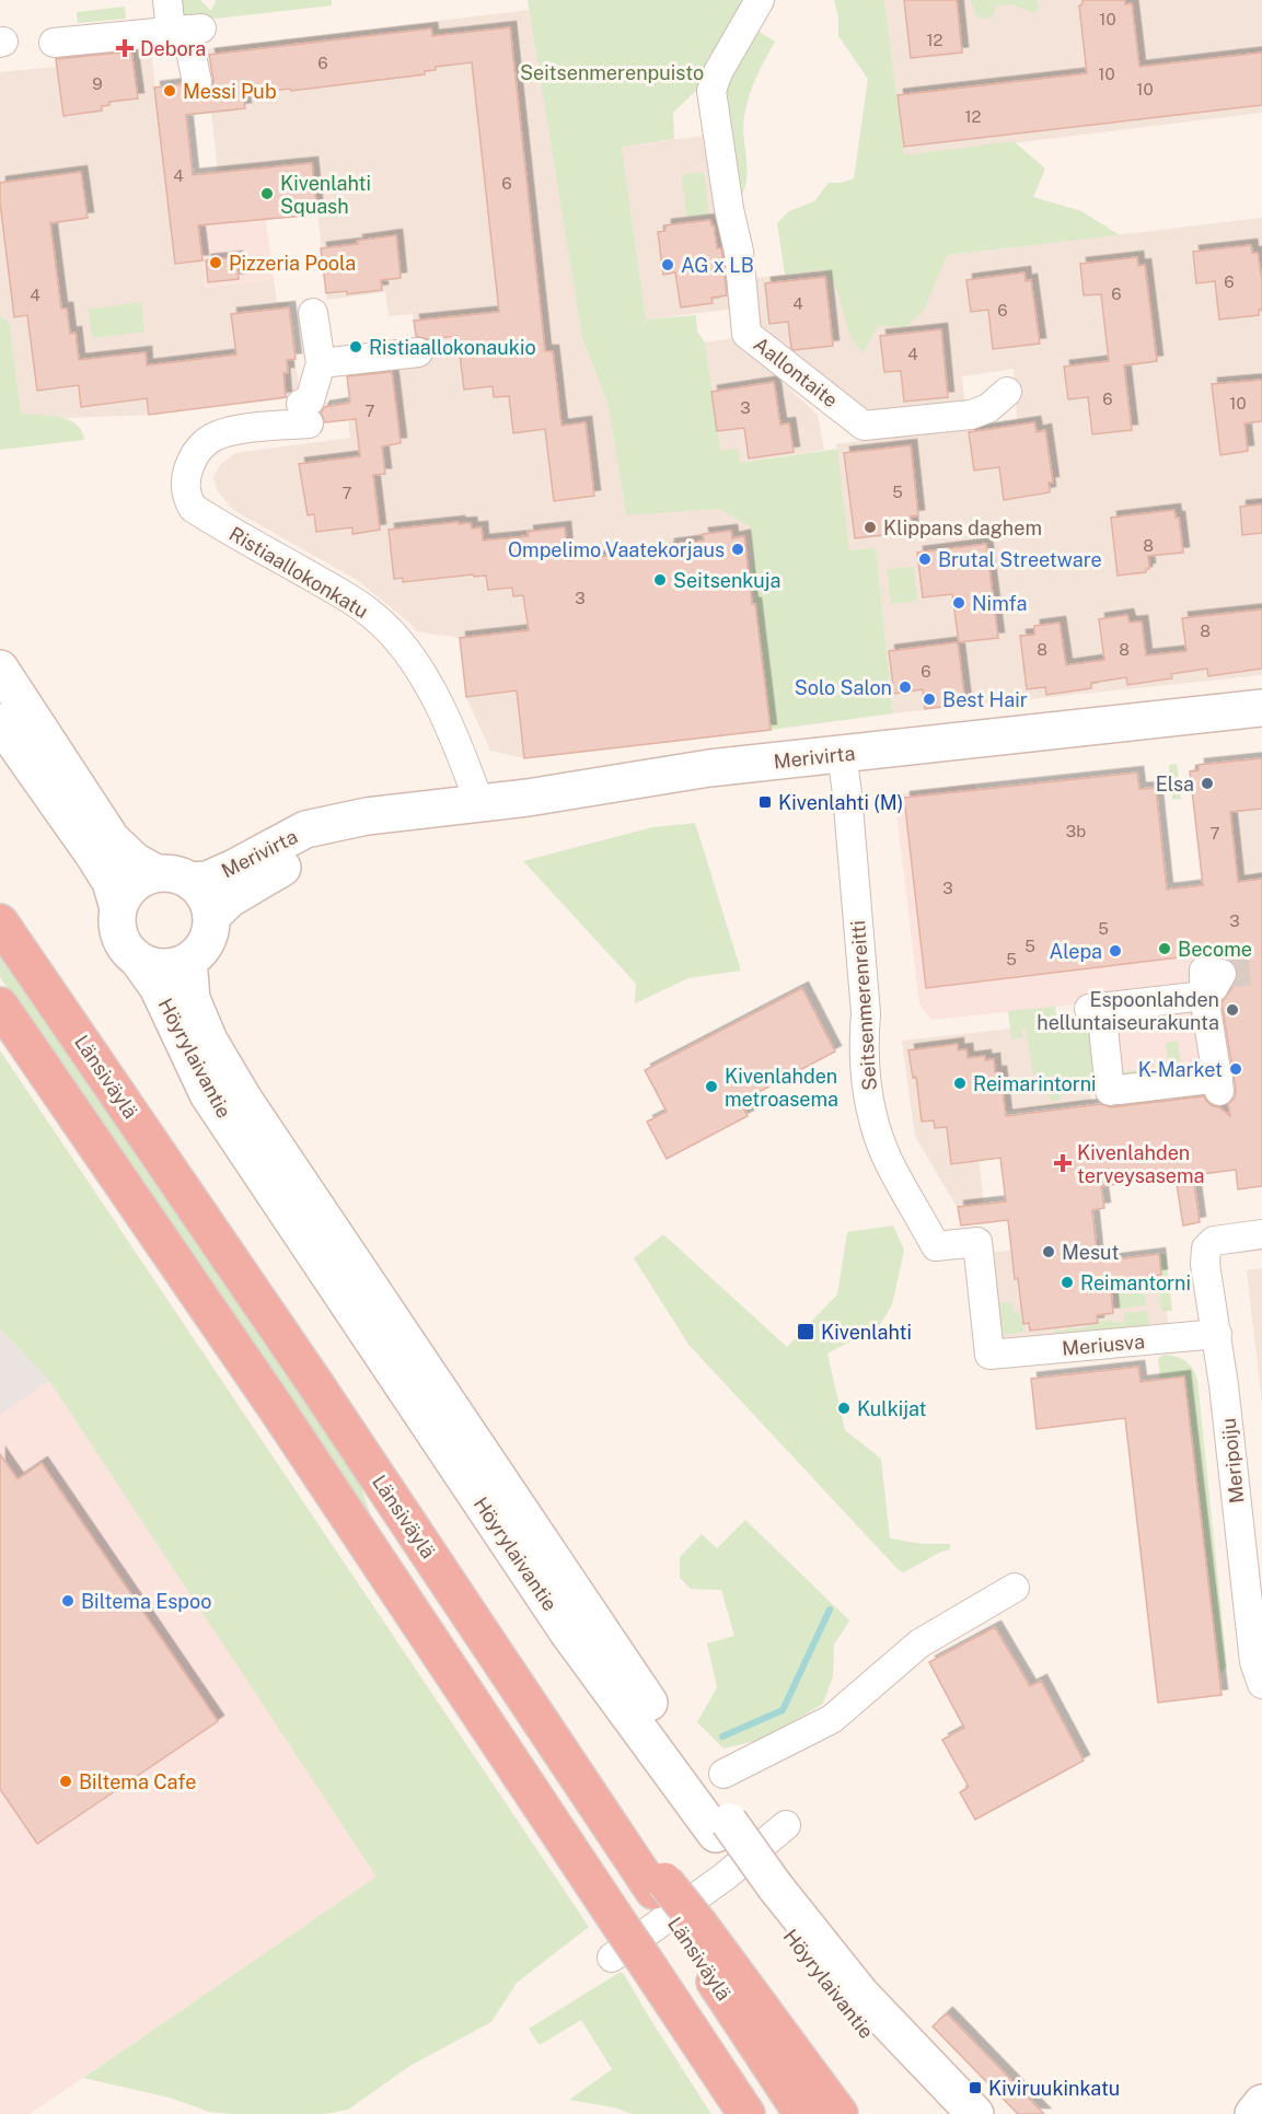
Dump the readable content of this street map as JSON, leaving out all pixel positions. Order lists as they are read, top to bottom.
{
  "streets": {
    "highway": ["Länsiväylä"],
    "street": [
      "Aallontaite",
      "Ristiaallokonkatu",
      "Merivirta",
      "Seitsenmerenreitti",
      "Höyrylaivantie",
      "Meriusva",
      "Meripoiju"
    ]
  },
  "crossings": [
    ["Ristiaallokonkatu", "Merivirta"],
    ["Merivirta", "Seitsenmerenreitti"],
    ["Merivirta", "Höyrylaivantie"],
    ["Seitsenmerenreitti", "Meriusva"],
    ["Meriusva", "Meripoiju"]
  ],
  "parks": ["Seitsenmerenpuisto"],
  "places": {
    "health": ["Debora", "Kivenlahden terveysasema"],
    "other": [
      "Messi Pub",
      "Kivenlahti Squash",
      "Pizzeria Poola",
      "AG x LB",
      "Ristiaallokonaukio",
      "Klippans daghem",
      "Ompelimo Vaatekorjaus",
      "Brutal Streetware",
      "Seitsenkuja",
      "Nimfa",
      "Solo Salon",
      "Best Hair",
      "Elsa",
      "Become",
      "Alepa",
      "Espoonlahden helluntaiseurakunta",
      "K-Market",
      "Reimarintorni",
      "Kivenlahden metroasema",
      "Mesut",
      "Reimantorni",
      "Kulkijat",
      "Biltema Espoo",
      "Biltema Cafe"
    ],
    "transit": ["Kivenlahti (M)", "Kivenlahti", "Kiviruukinkatu"]
  },
  "house_numbers": [
    "10",
    "12",
    "6",
    "10",
    "9",
    "10",
    "12",
    "4",
    "6",
    "6",
    "6",
    "4",
    "4",
    "6",
    "4",
    "6",
    "10",
    "3",
    "7",
    "5",
    "7",
    "8",
    "3",
    "8",
    "8",
    "8",
    "6",
    "3b",
    "7",
    "3",
    "3",
    "5",
    "5",
    "5"
  ]
}
